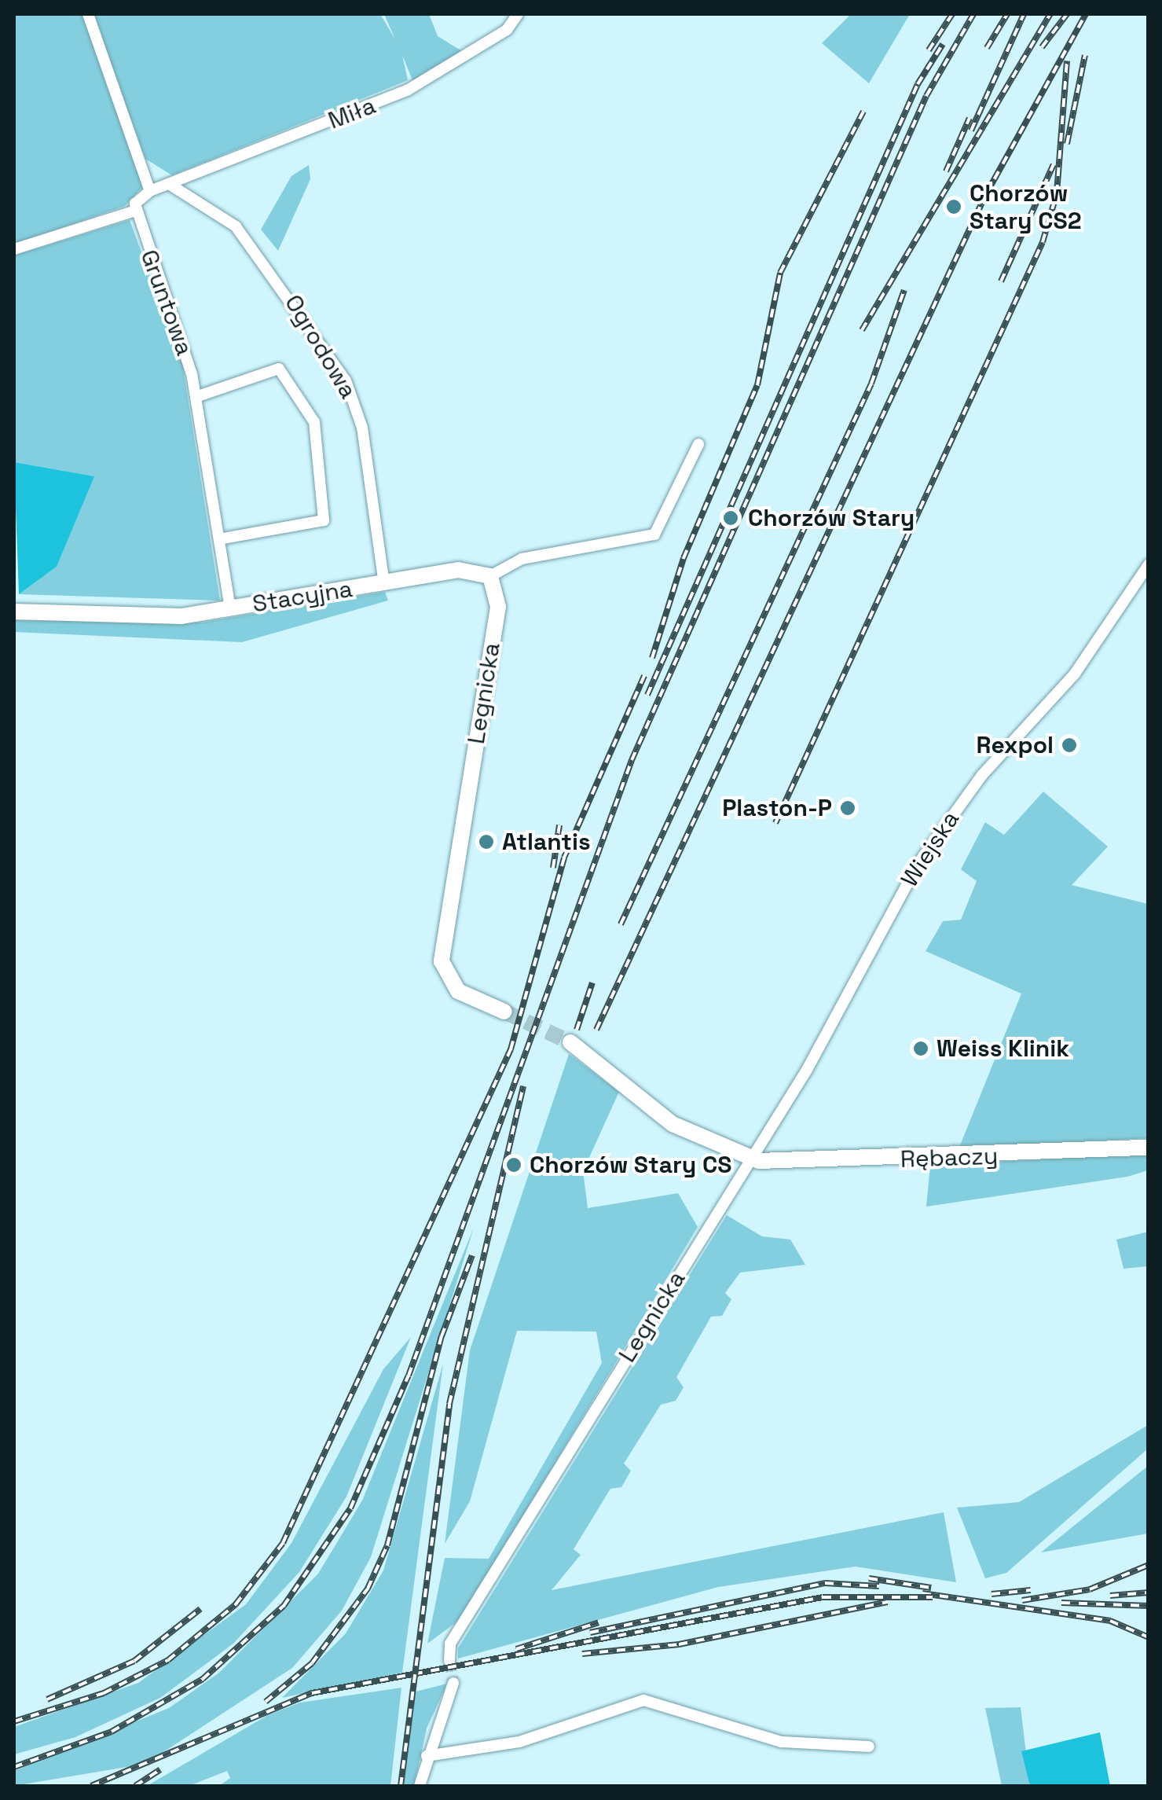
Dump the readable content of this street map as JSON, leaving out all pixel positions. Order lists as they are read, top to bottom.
{
  "streets": {
    "street": [
      "Miła",
      "Gruntowa",
      "Ogrodowa",
      "Stacyjna",
      "Legnicka",
      "Wiejska",
      "Rębaczy"
    ]
  },
  "crossings": [
    ["Miła", "Ogrodowa"],
    ["Gruntowa", "Stacyjna"],
    ["Ogrodowa", "Stacyjna"],
    ["Stacyjna", "Legnicka"],
    ["Legnicka", "Wiejska"],
    ["Legnicka", "Rębaczy"],
    ["Wiejska", "Rębaczy"]
  ],
  "places": [
    "Chorzów Stary CS2",
    "Chorzów Stary",
    "Rexpol",
    "Plaston-P",
    "Atlantis",
    "Weiss Klinik",
    "Chorzów Stary CS"
  ]
}
